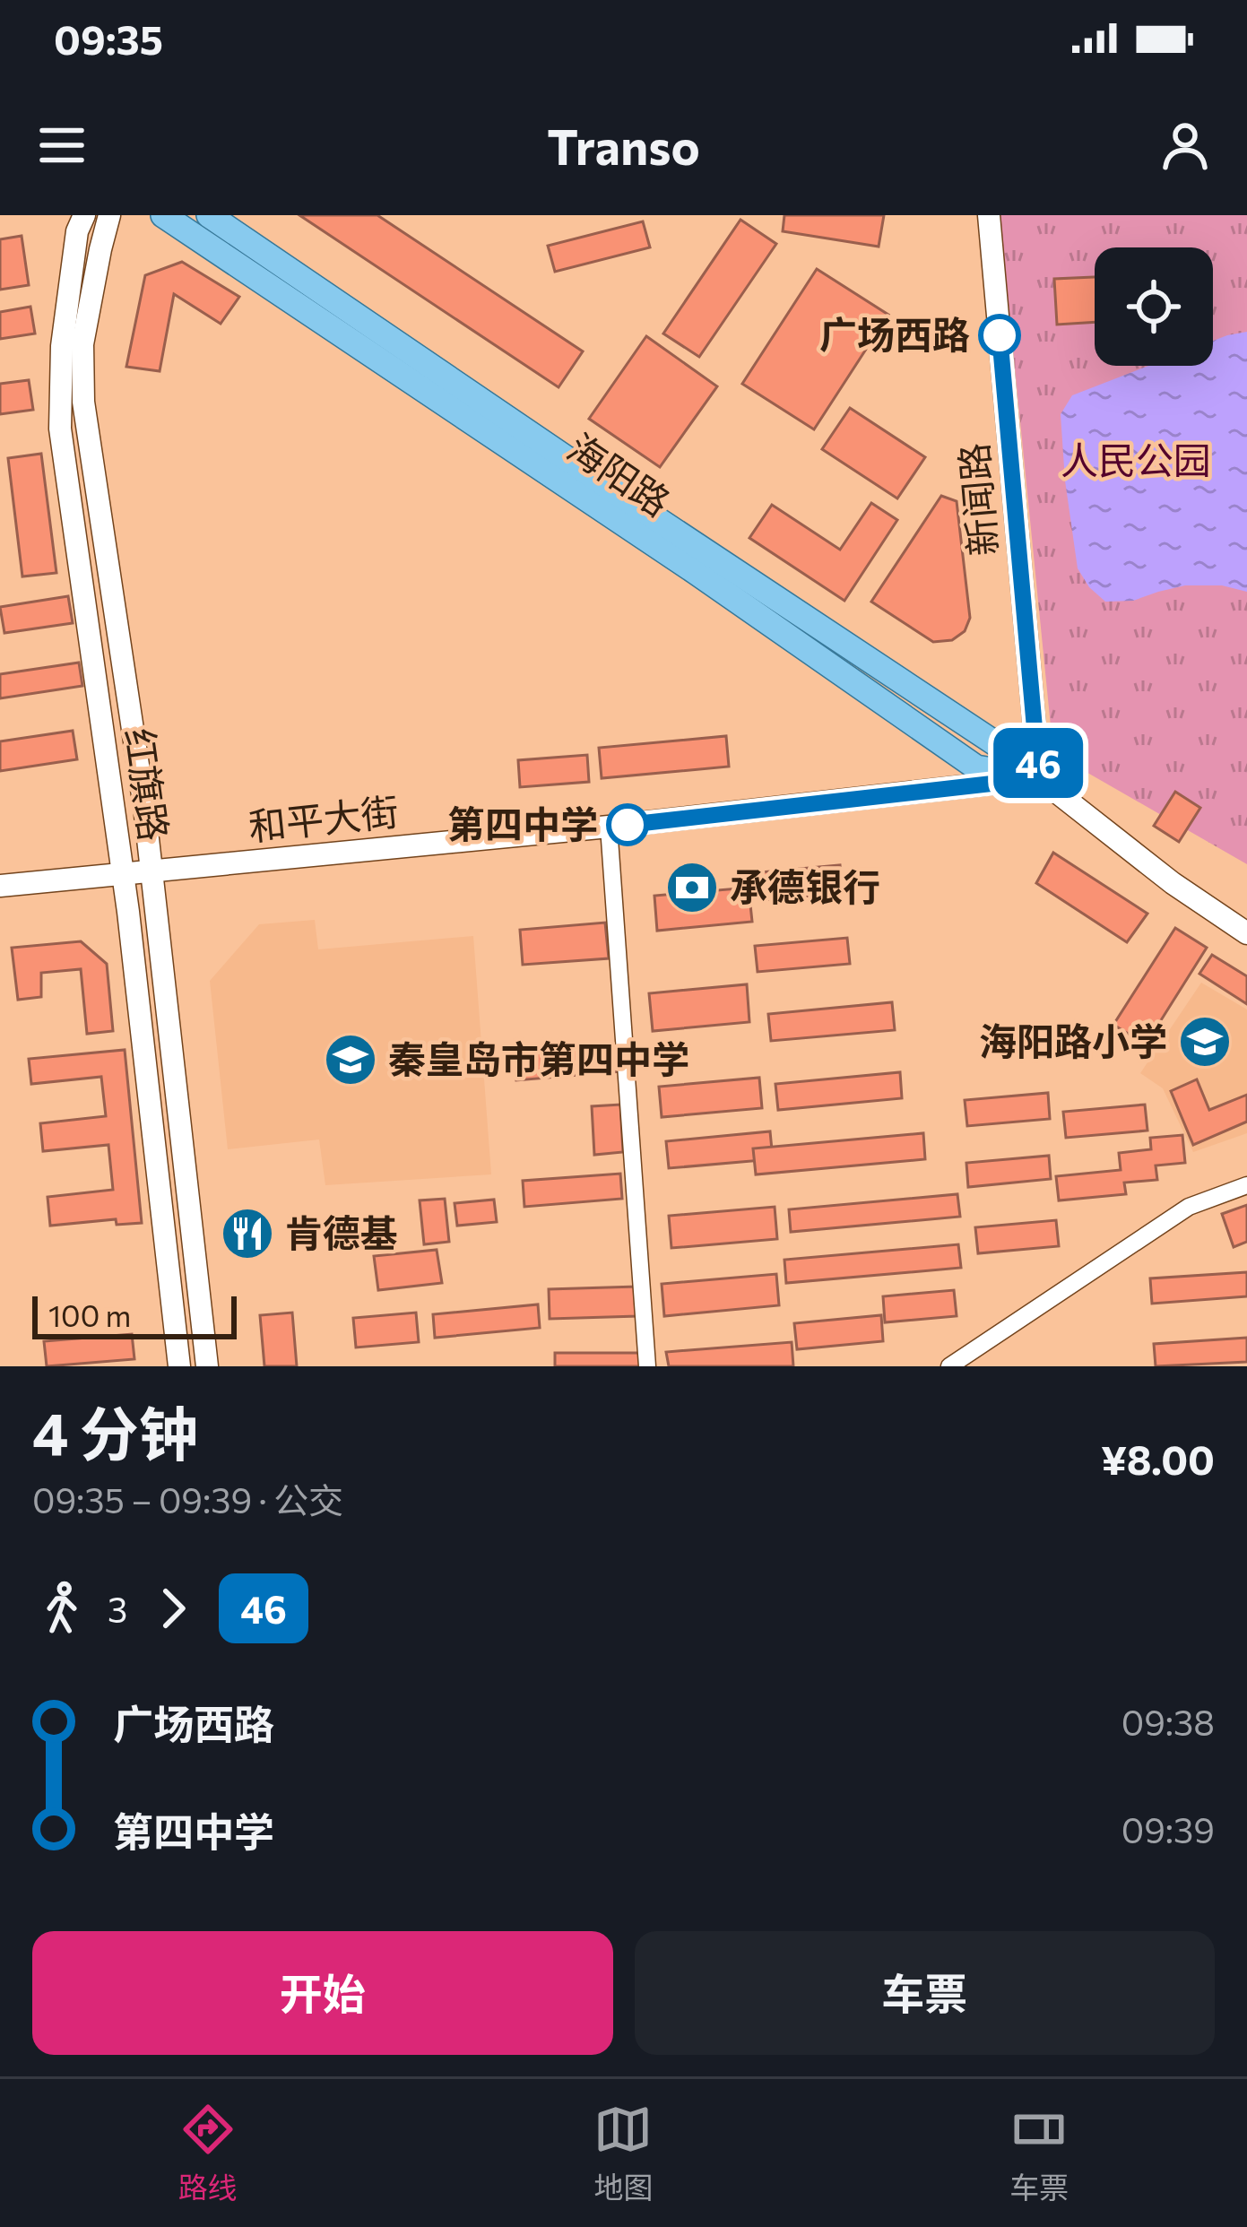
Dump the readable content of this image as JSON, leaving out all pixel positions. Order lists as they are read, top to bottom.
{
  "streets": {
    "main road": [
      "海阳路",
      "新闻路",
      "红旗路",
      "和平大街"
    ]
  },
  "crossings": [
    ["海阳路", "新闻路"],
    ["海阳路", "和平大街"],
    ["新闻路", "和平大街"],
    ["红旗路", "和平大街"]
  ],
  "parks": ["人民公园"],
  "places": {
    "other": ["广场西路", "第四中学"],
    "bank": ["承德银行"],
    "school or university": ["海阳路小学", "秦皇岛市第四中学"],
    "restaurant": ["肯德基"]
  },
  "lines": ["bus line 46"],
  "scale_bar": "100 m",
  "page": {
    "status": "09:35",
    "header": "Transo",
    "on_map": "46",
    "scale": "100 m",
    "heading": ["4 分钟", "09:35 – 09:39 · 公交", "¥8.00"],
    "legs": ["3", "46"],
    "list": [
      {
        "name": "广场西路",
        "value": "09:38"
      },
      {
        "name": "第四中学",
        "value": "09:39"
      }
    ],
    "buttons": ["开始", "车票"],
    "tabs": ["路线", "地图", "车票"]
  }
}
